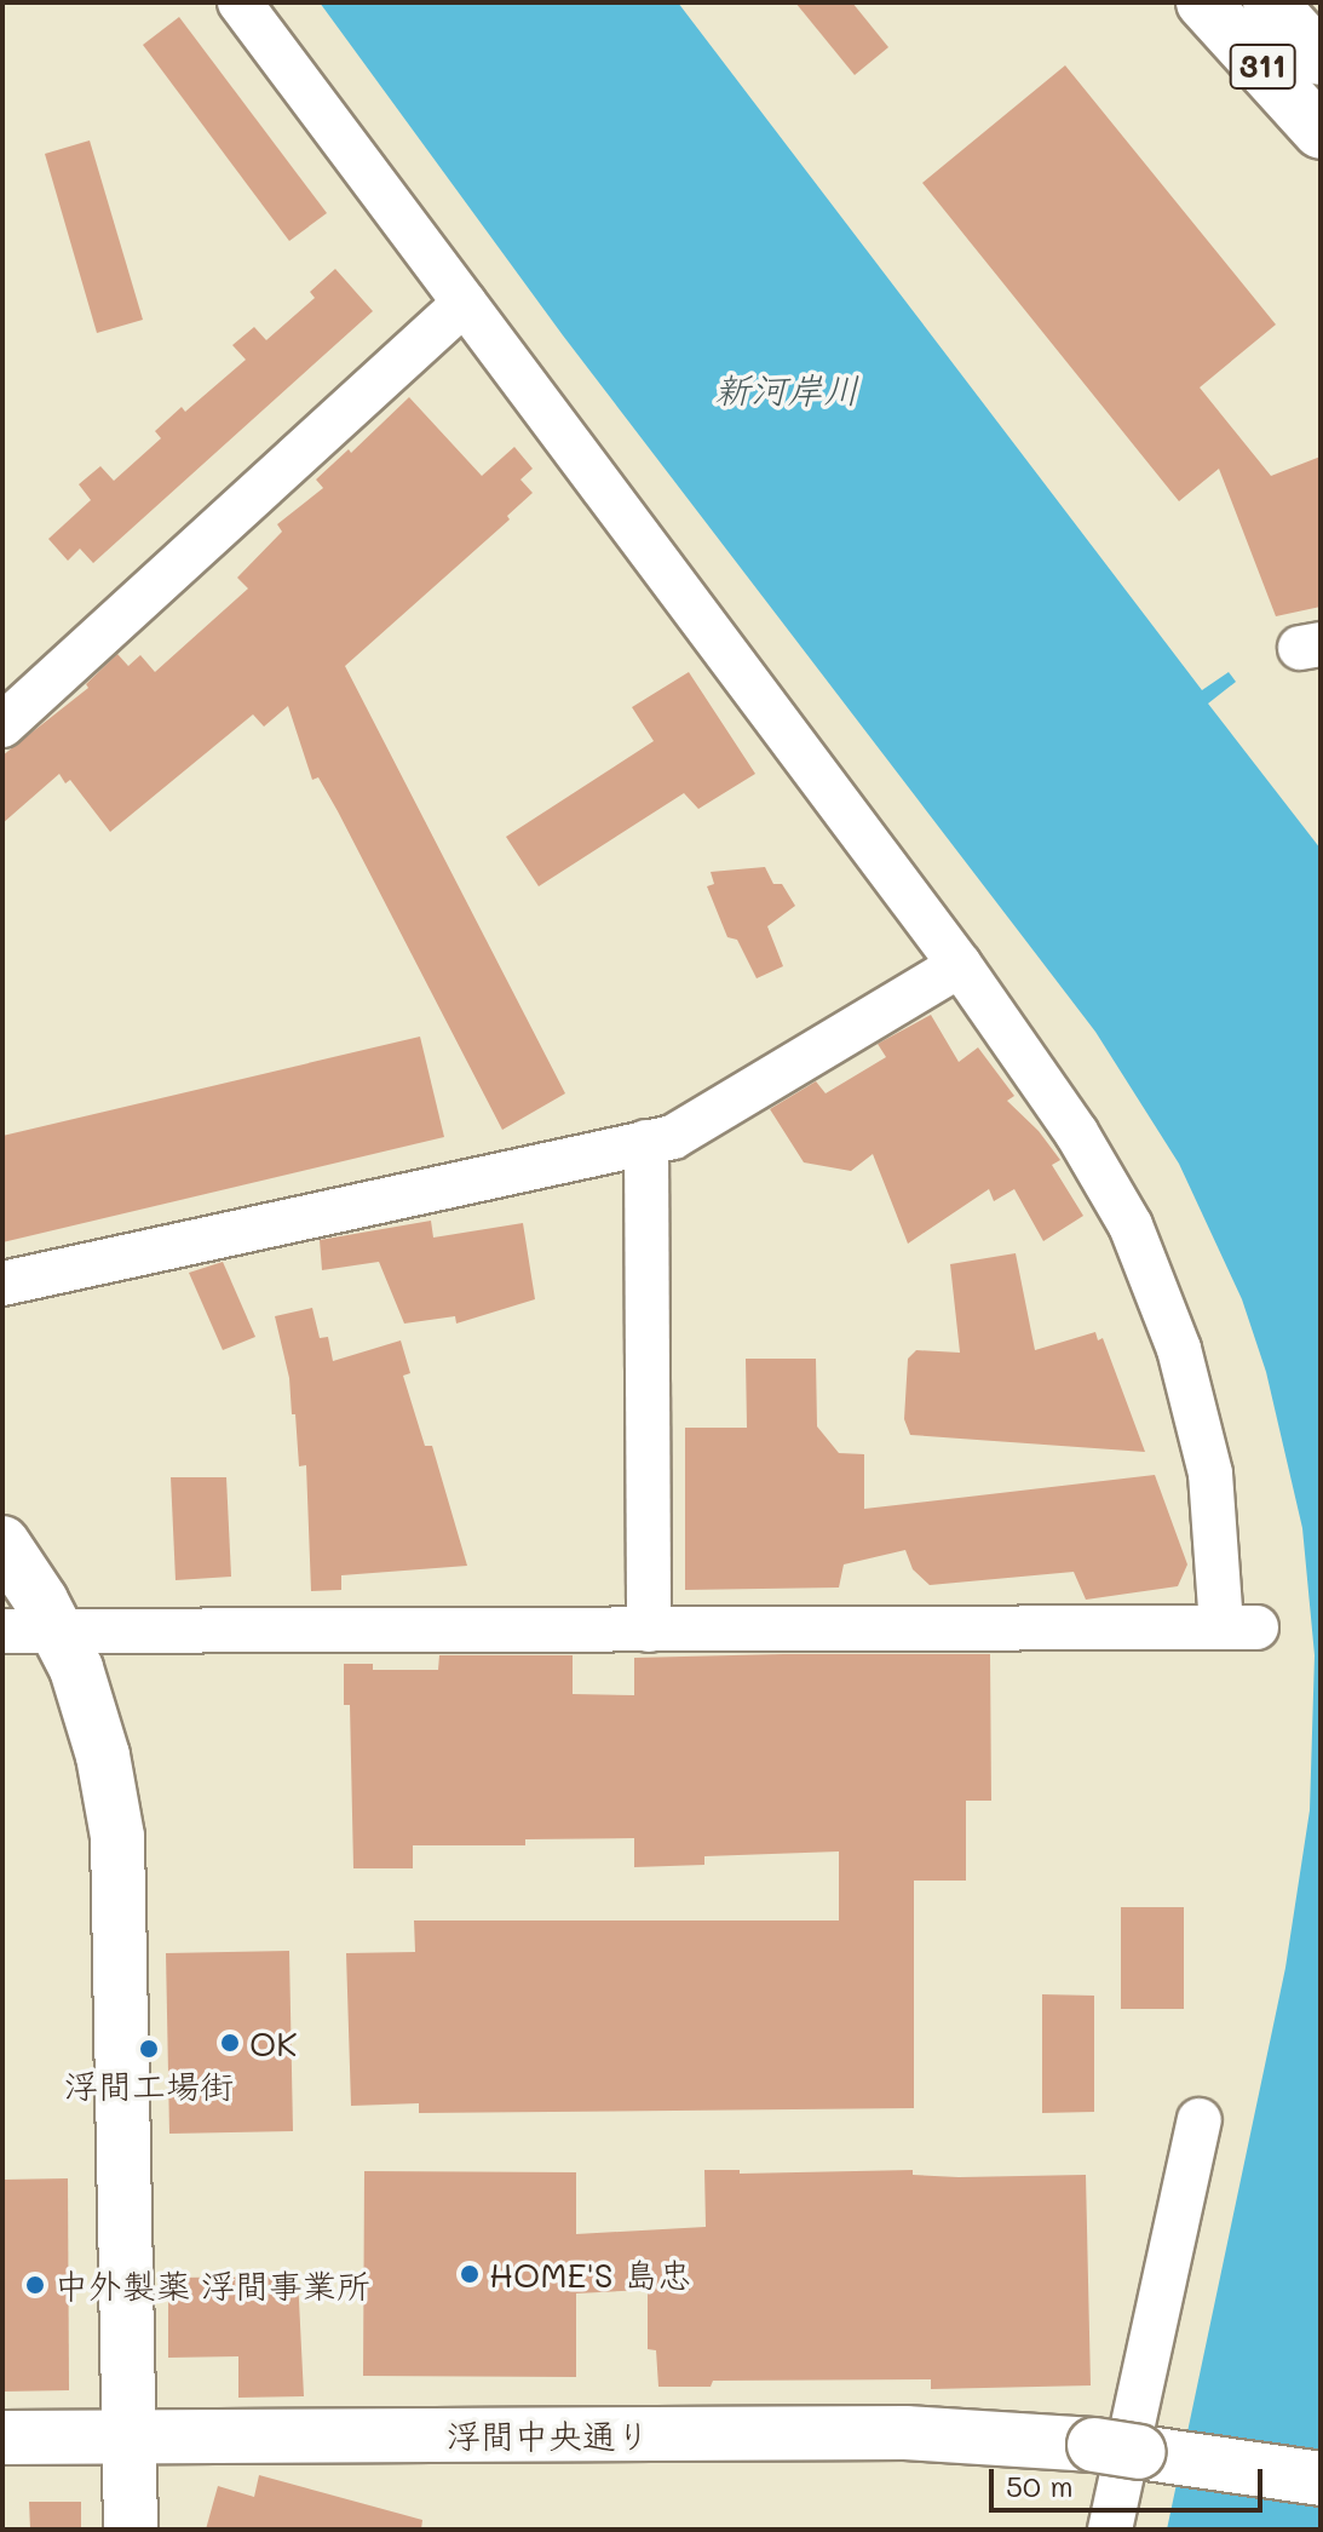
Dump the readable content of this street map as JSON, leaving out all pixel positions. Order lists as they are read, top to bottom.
{
  "streets": {
    "street": ["311", "浮間中央通り"]
  },
  "water": ["新河岸川"],
  "places": [
    "OK",
    "浮間工場街",
    "HOME'S 島忠",
    "中外製薬 浮間事業所"
  ],
  "scale_bar": "50 m"
}
